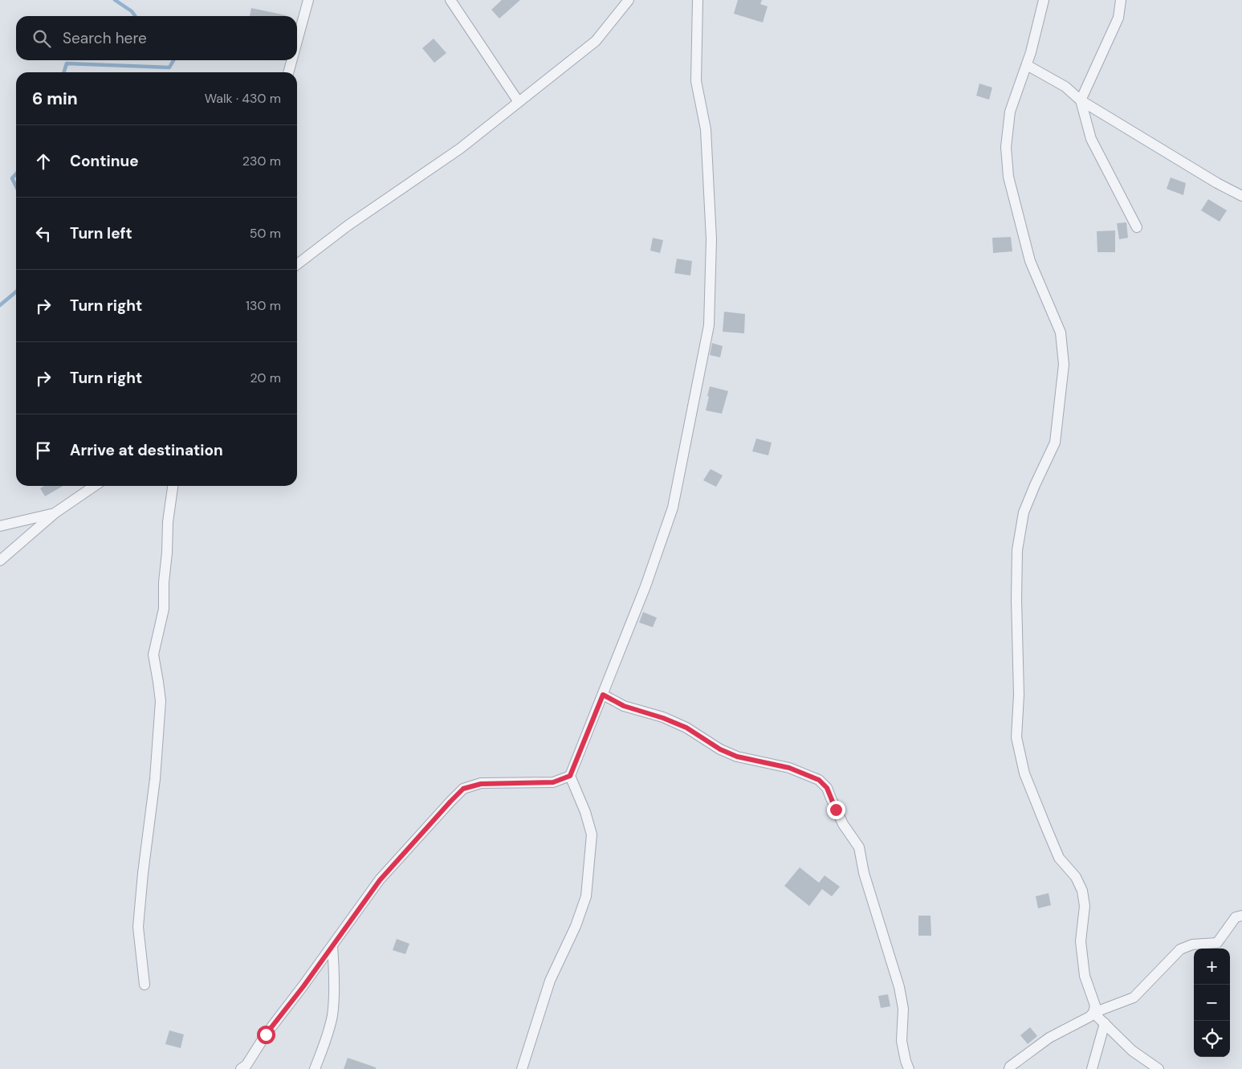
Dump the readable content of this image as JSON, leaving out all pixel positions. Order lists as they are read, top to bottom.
{
  "page": {
    "search": "Search here",
    "heading": ["6 min", "Walk · 430 m"],
    "list": [
      ["Continue", "230 m"],
      ["Turn left", "50 m"],
      ["Turn right", "130 m"],
      ["Turn right", "20 m"],
      "Arrive at destination"
    ],
    "map_buttons": ["+", "−"]
  }
}
